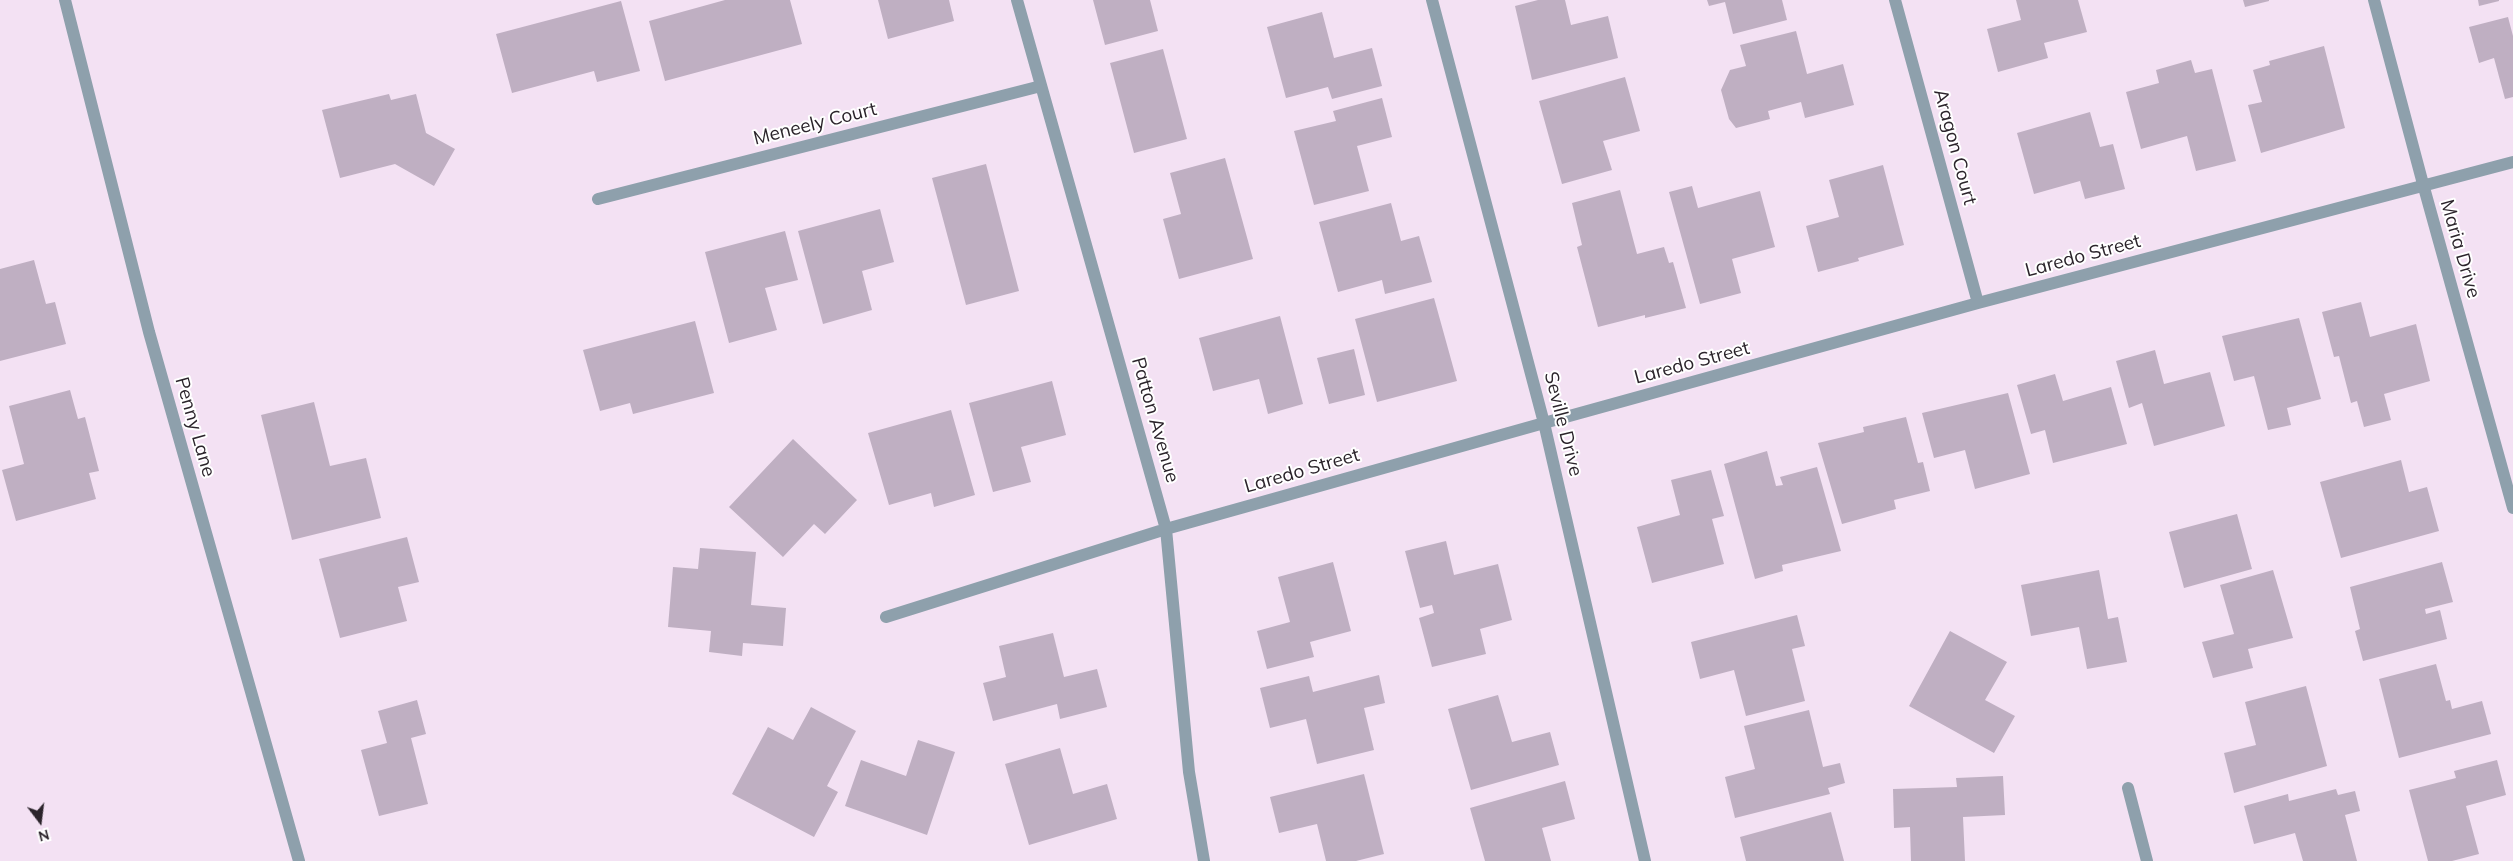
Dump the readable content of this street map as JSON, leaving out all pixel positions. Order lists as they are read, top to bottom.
{
  "streets": {
    "street": [
      "Meneely Court",
      "Aragon Court",
      "Maria Drive",
      "Laredo Street",
      "Patton Avenue",
      "Seville Drive",
      "Penny Lane"
    ]
  },
  "crossings": [
    ["Meneely Court", "Patton Avenue"],
    ["Aragon Court", "Laredo Street"],
    ["Maria Drive", "Laredo Street"],
    ["Laredo Street", "Patton Avenue"],
    ["Laredo Street", "Seville Drive"]
  ],
  "north": "bottom"
}
